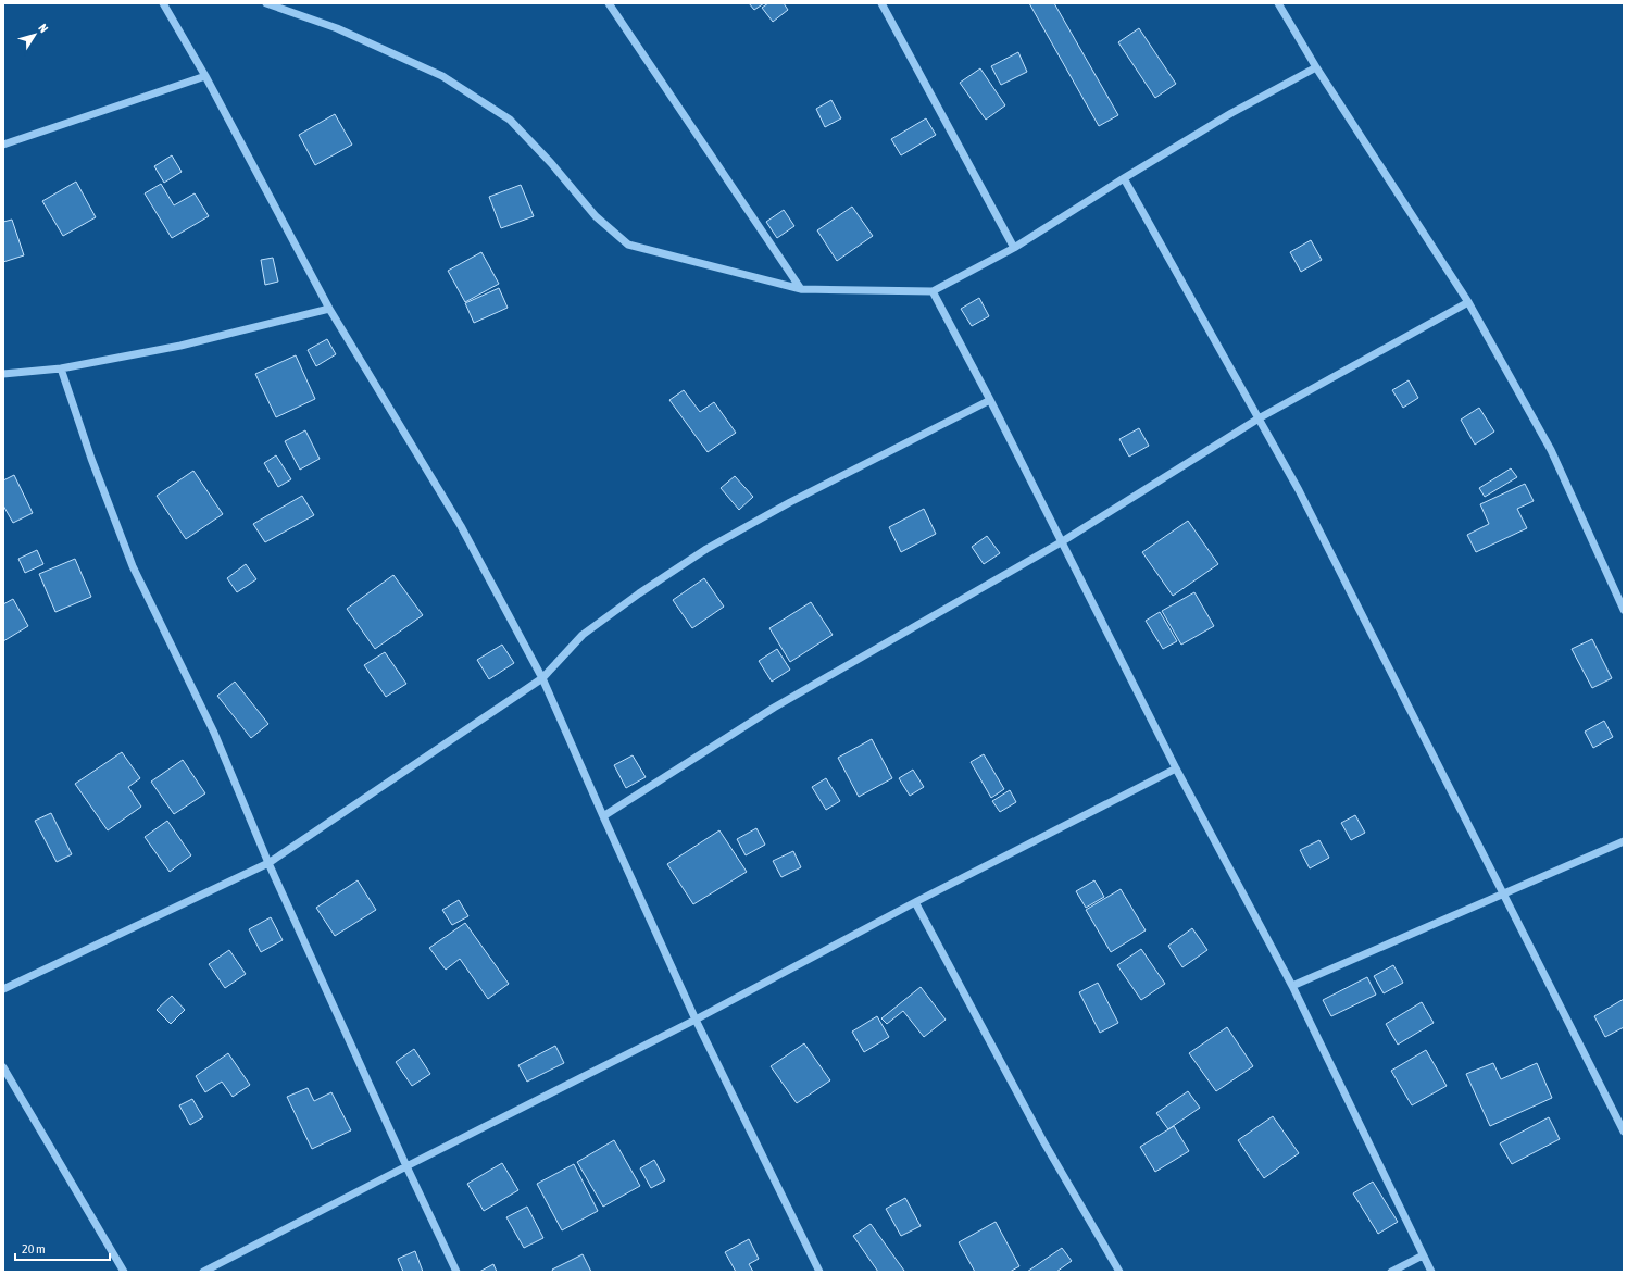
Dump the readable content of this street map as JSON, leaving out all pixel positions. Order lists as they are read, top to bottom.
{
  "scale_bar": "20 m",
  "north": "top right"
}
